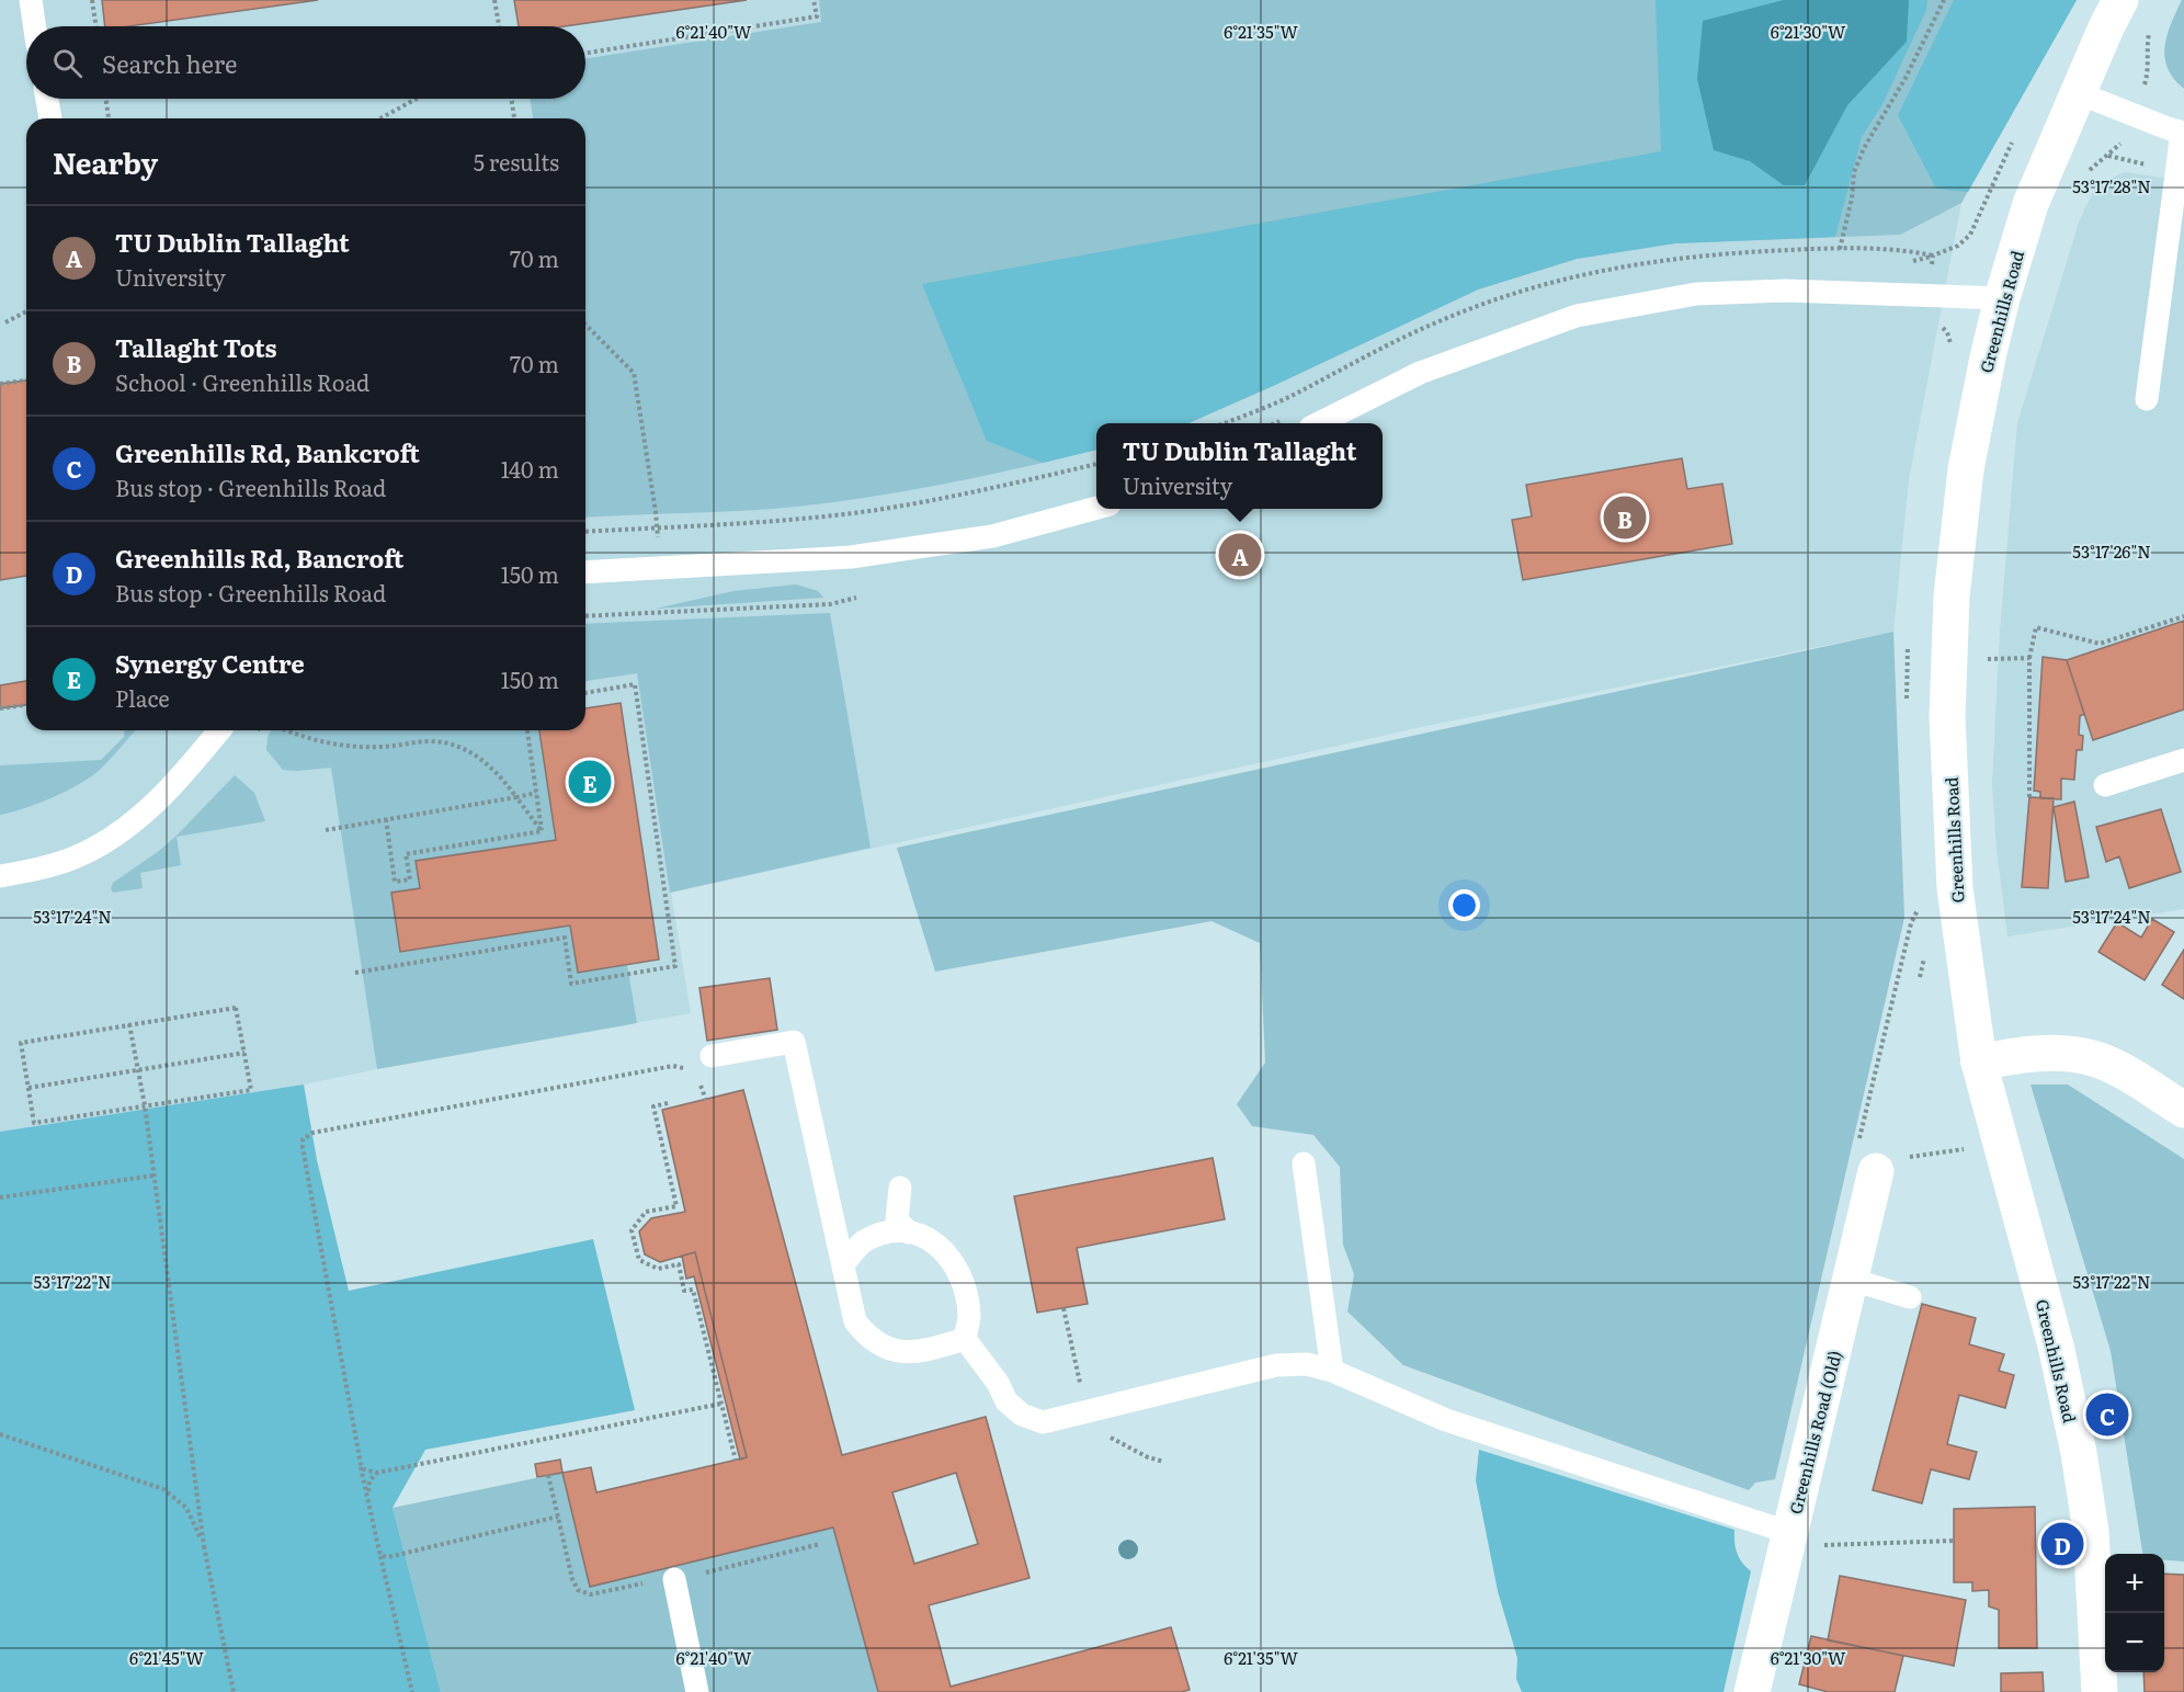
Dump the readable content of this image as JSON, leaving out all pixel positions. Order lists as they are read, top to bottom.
{
  "streets": {
    "main road": ["Greenhills Road", "Greenhills Road (Old)"]
  },
  "page": {
    "search": "Search here",
    "heading": ["Nearby", "5 results"],
    "list": [
      {
        "mark": "A",
        "name": "TU Dublin Tallaght",
        "note": "University",
        "value": "70 m"
      },
      {
        "mark": "B",
        "name": "Tallaght Tots",
        "note": "School · Greenhills Road",
        "value": "70 m"
      },
      {
        "mark": "C",
        "name": "Greenhills Rd, Bankcroft",
        "note": "Bus stop · Greenhills Road",
        "value": "140 m"
      },
      {
        "mark": "D",
        "name": "Greenhills Rd, Bancroft",
        "note": "Bus stop · Greenhills Road",
        "value": "150 m"
      },
      {
        "mark": "E",
        "name": "Synergy Centre",
        "note": "Place",
        "value": "150 m"
      }
    ],
    "popup": ["TU Dublin Tallaght", "University"],
    "pins": [
      "B",
      "A",
      "E",
      "C",
      "D"
    ],
    "map_buttons": ["+", "−"]
  },
  "coordinates": [
    "6°21'40\"W",
    "6°21'35\"W",
    "6°21'30\"W",
    "53°17'28\"N",
    "53°17'26\"N",
    "53°17'24\"N",
    "53°17'22\"N",
    "6°21'45\"W"
  ]
}
